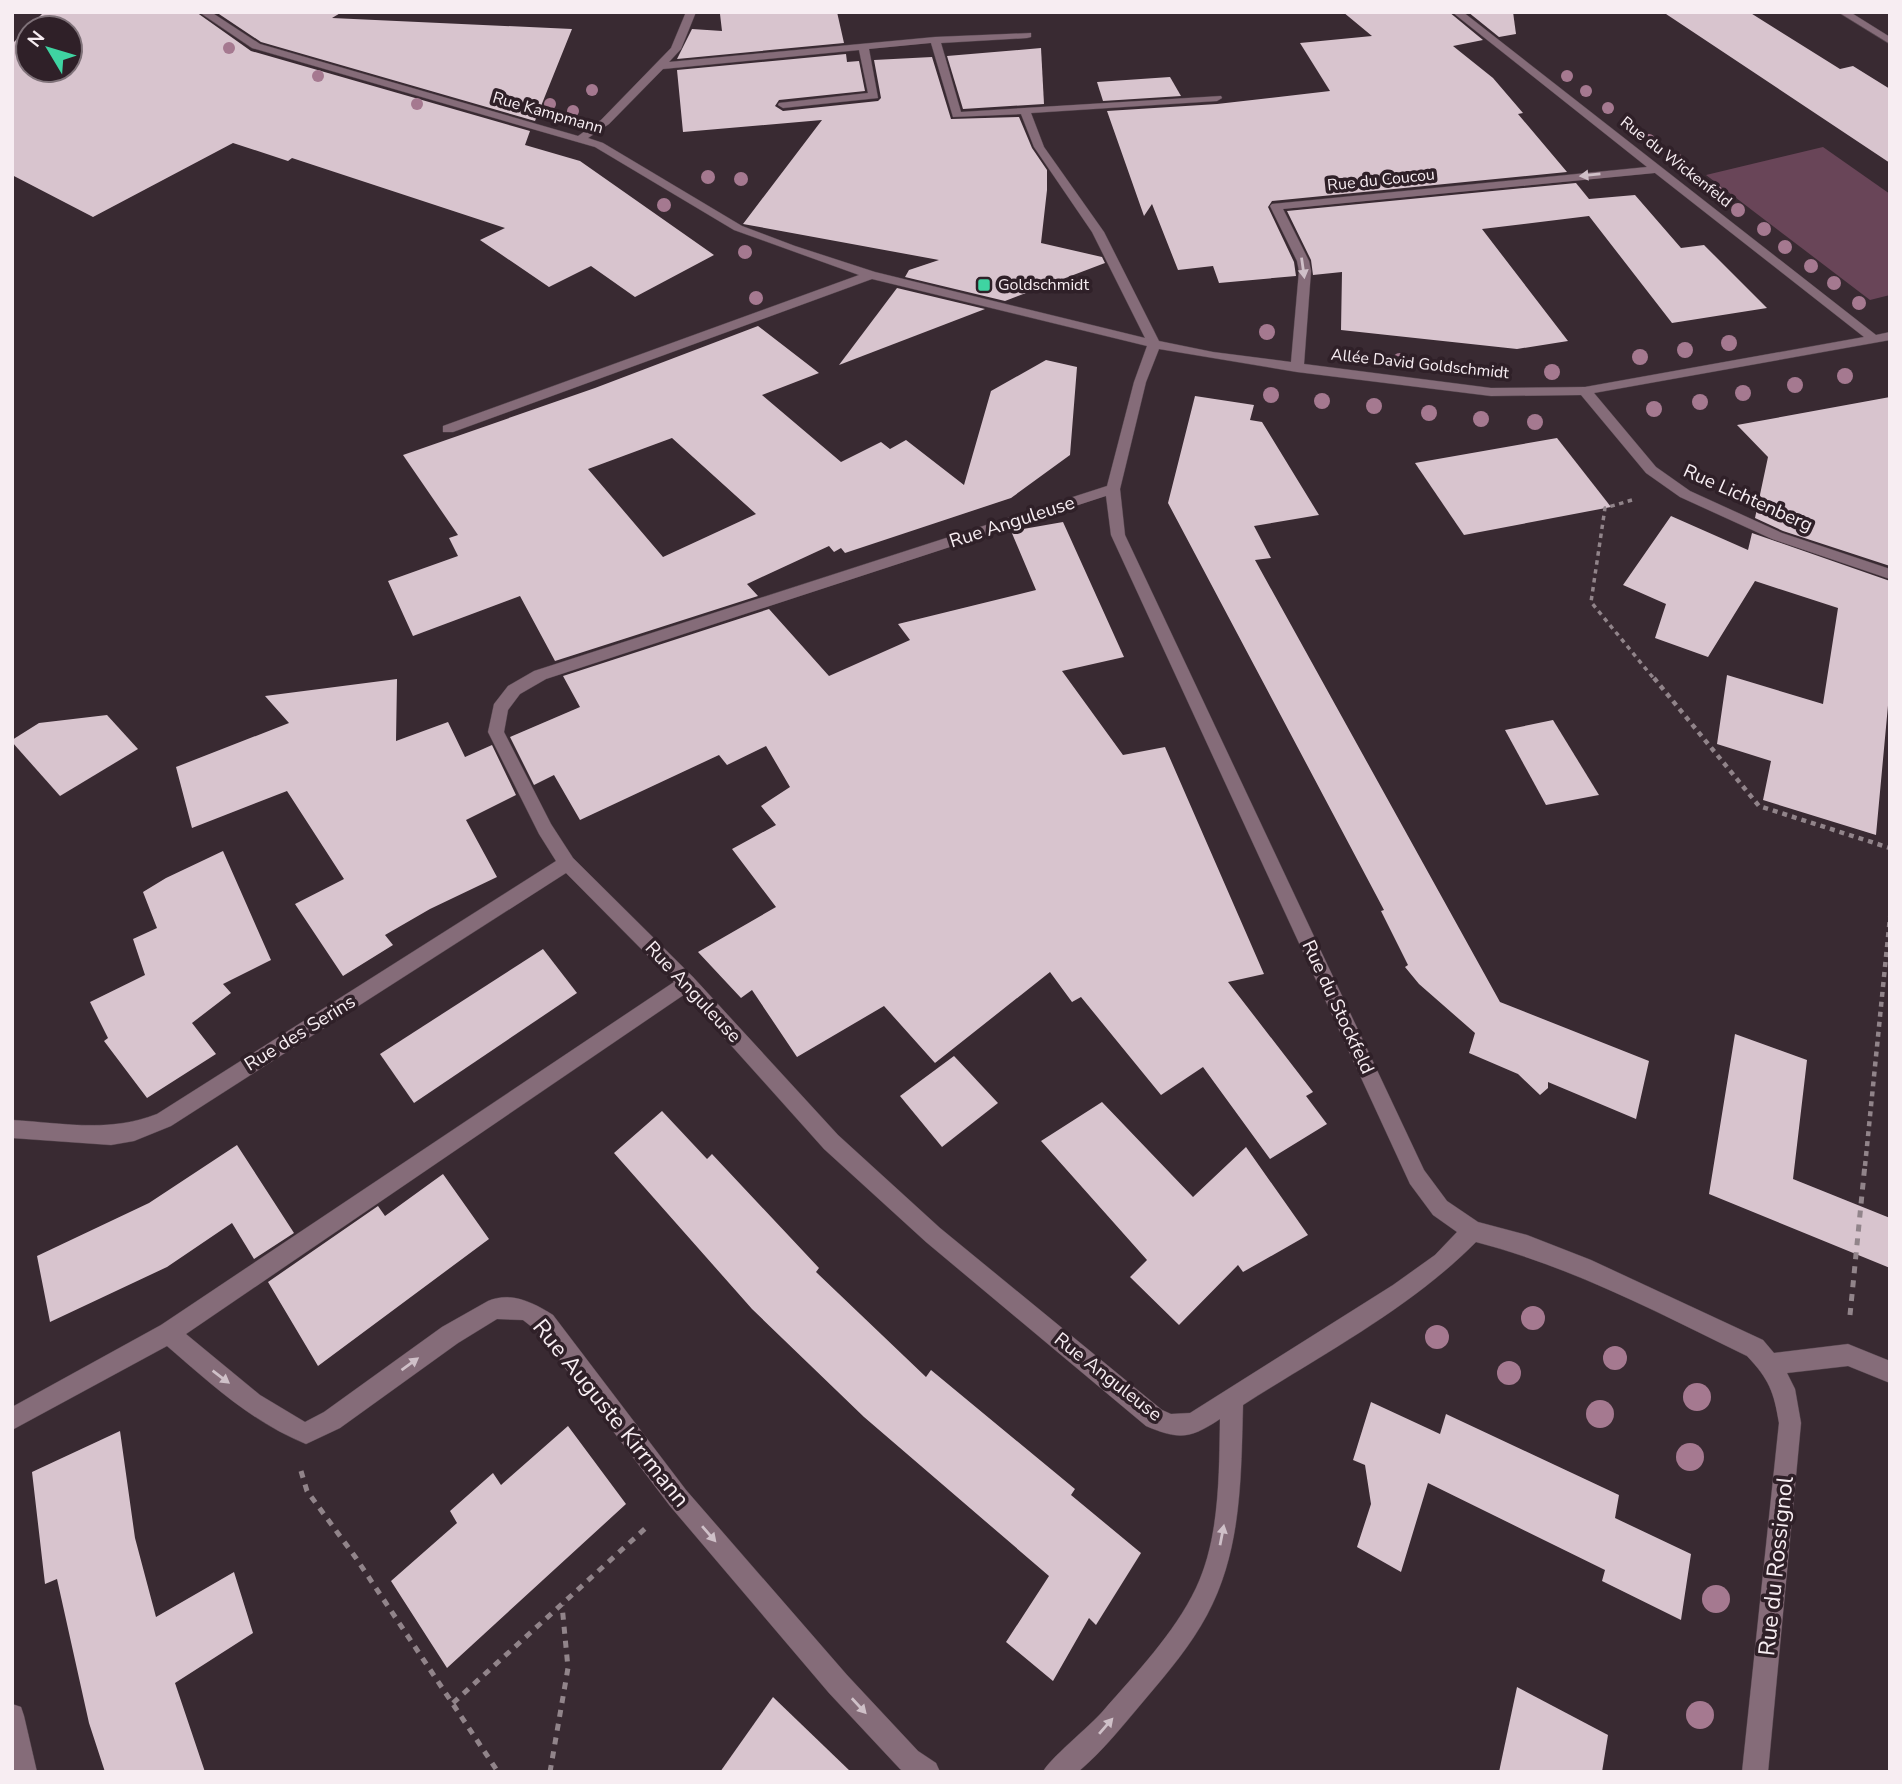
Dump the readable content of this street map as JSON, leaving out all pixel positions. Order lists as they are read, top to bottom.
{
  "streets": {
    "street": [
      "Rue Kampmann",
      "Rue du Wickenfeld",
      "Rue du Coucou",
      "Allée David Goldschmidt",
      "Rue Lichtenberg",
      "Rue Anguleuse",
      "Rue du Stockfeld",
      "Rue des Serins",
      "Rue Auguste Kirrmann",
      "Rue du Rossignol"
    ]
  },
  "crossings": [
    ["Rue Kampmann", "Allée David Goldschmidt"],
    ["Rue Kampmann", "Rue du Stockfeld"],
    ["Rue du Wickenfeld", "Rue du Coucou"],
    ["Rue du Wickenfeld", "Allée David Goldschmidt"],
    ["Rue du Coucou", "Allée David Goldschmidt"],
    ["Allée David Goldschmidt", "Rue Lichtenberg"],
    ["Allée David Goldschmidt", "Rue du Stockfeld"],
    ["Rue Anguleuse", "Rue du Stockfeld"],
    ["Rue Anguleuse", "Rue des Serins"],
    ["Rue du Stockfeld", "Rue du Rossignol"]
  ],
  "one_way": ["Rue Auguste Kirrmann"],
  "places": {
    "transit": ["Goldschmidt"]
  },
  "north": "top left"
}
